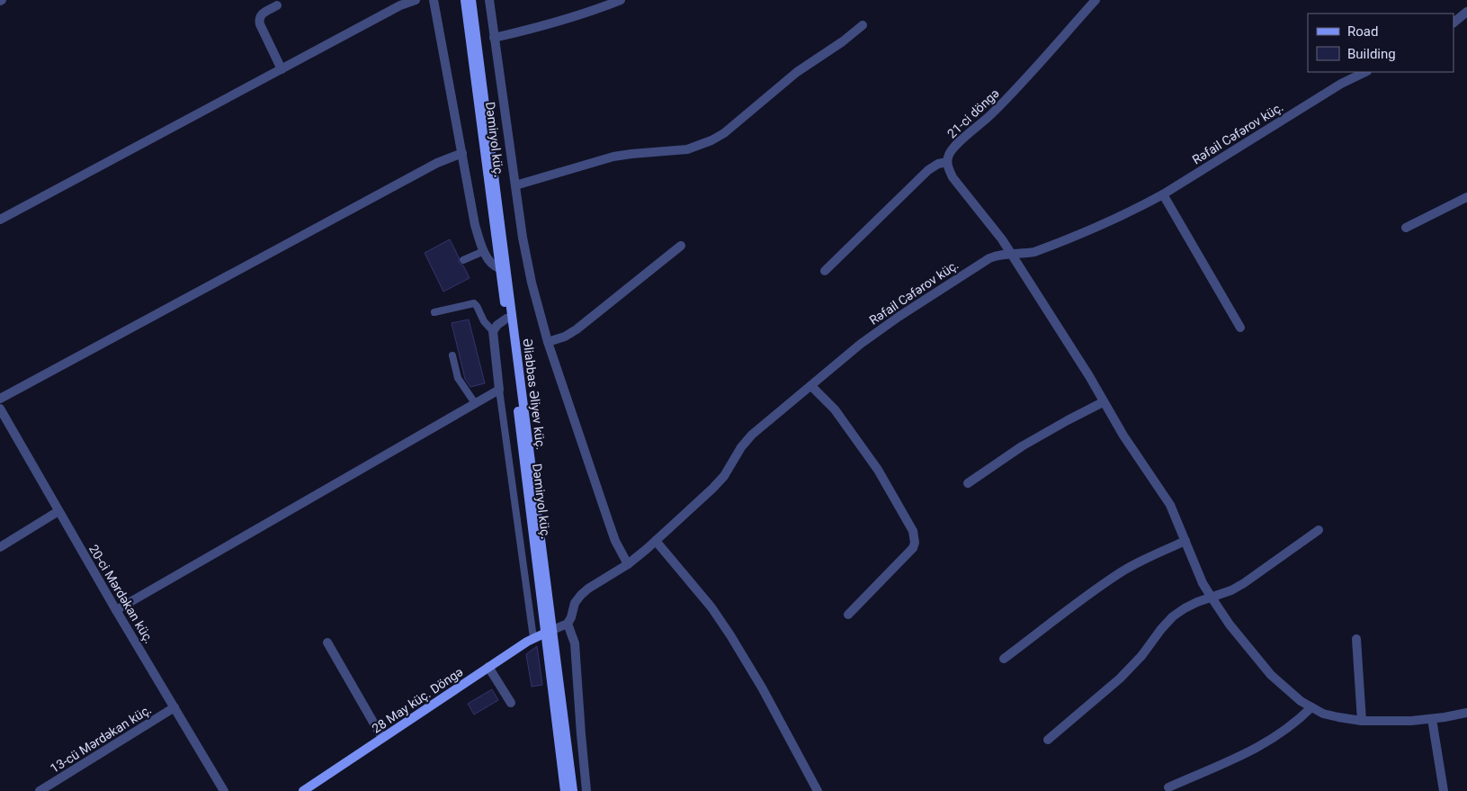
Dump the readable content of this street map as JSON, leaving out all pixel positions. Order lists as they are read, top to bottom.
{
  "streets": {
    "main road": ["Dəmiryol küç.", "Əliabbas Əliyev küç.", "28 May küç. Döngə"],
    "street": [
      "21-ci döngə",
      "Rəfail Cəfərov küç.",
      "20-ci Mərdəkan küç.",
      "13-cü Mərdəkan küç."
    ]
  },
  "crossings": [
    ["Dəmiryol küç.", "Əliabbas Əliyev küç."],
    ["Dəmiryol küç.", "28 May küç. Döngə"],
    ["Əliabbas Əliyev küç.", "28 May küç. Döngə"],
    ["20-ci Mərdəkan küç.", "13-cü Mərdəkan küç."]
  ],
  "legend": ["Road", "Building"]
}
